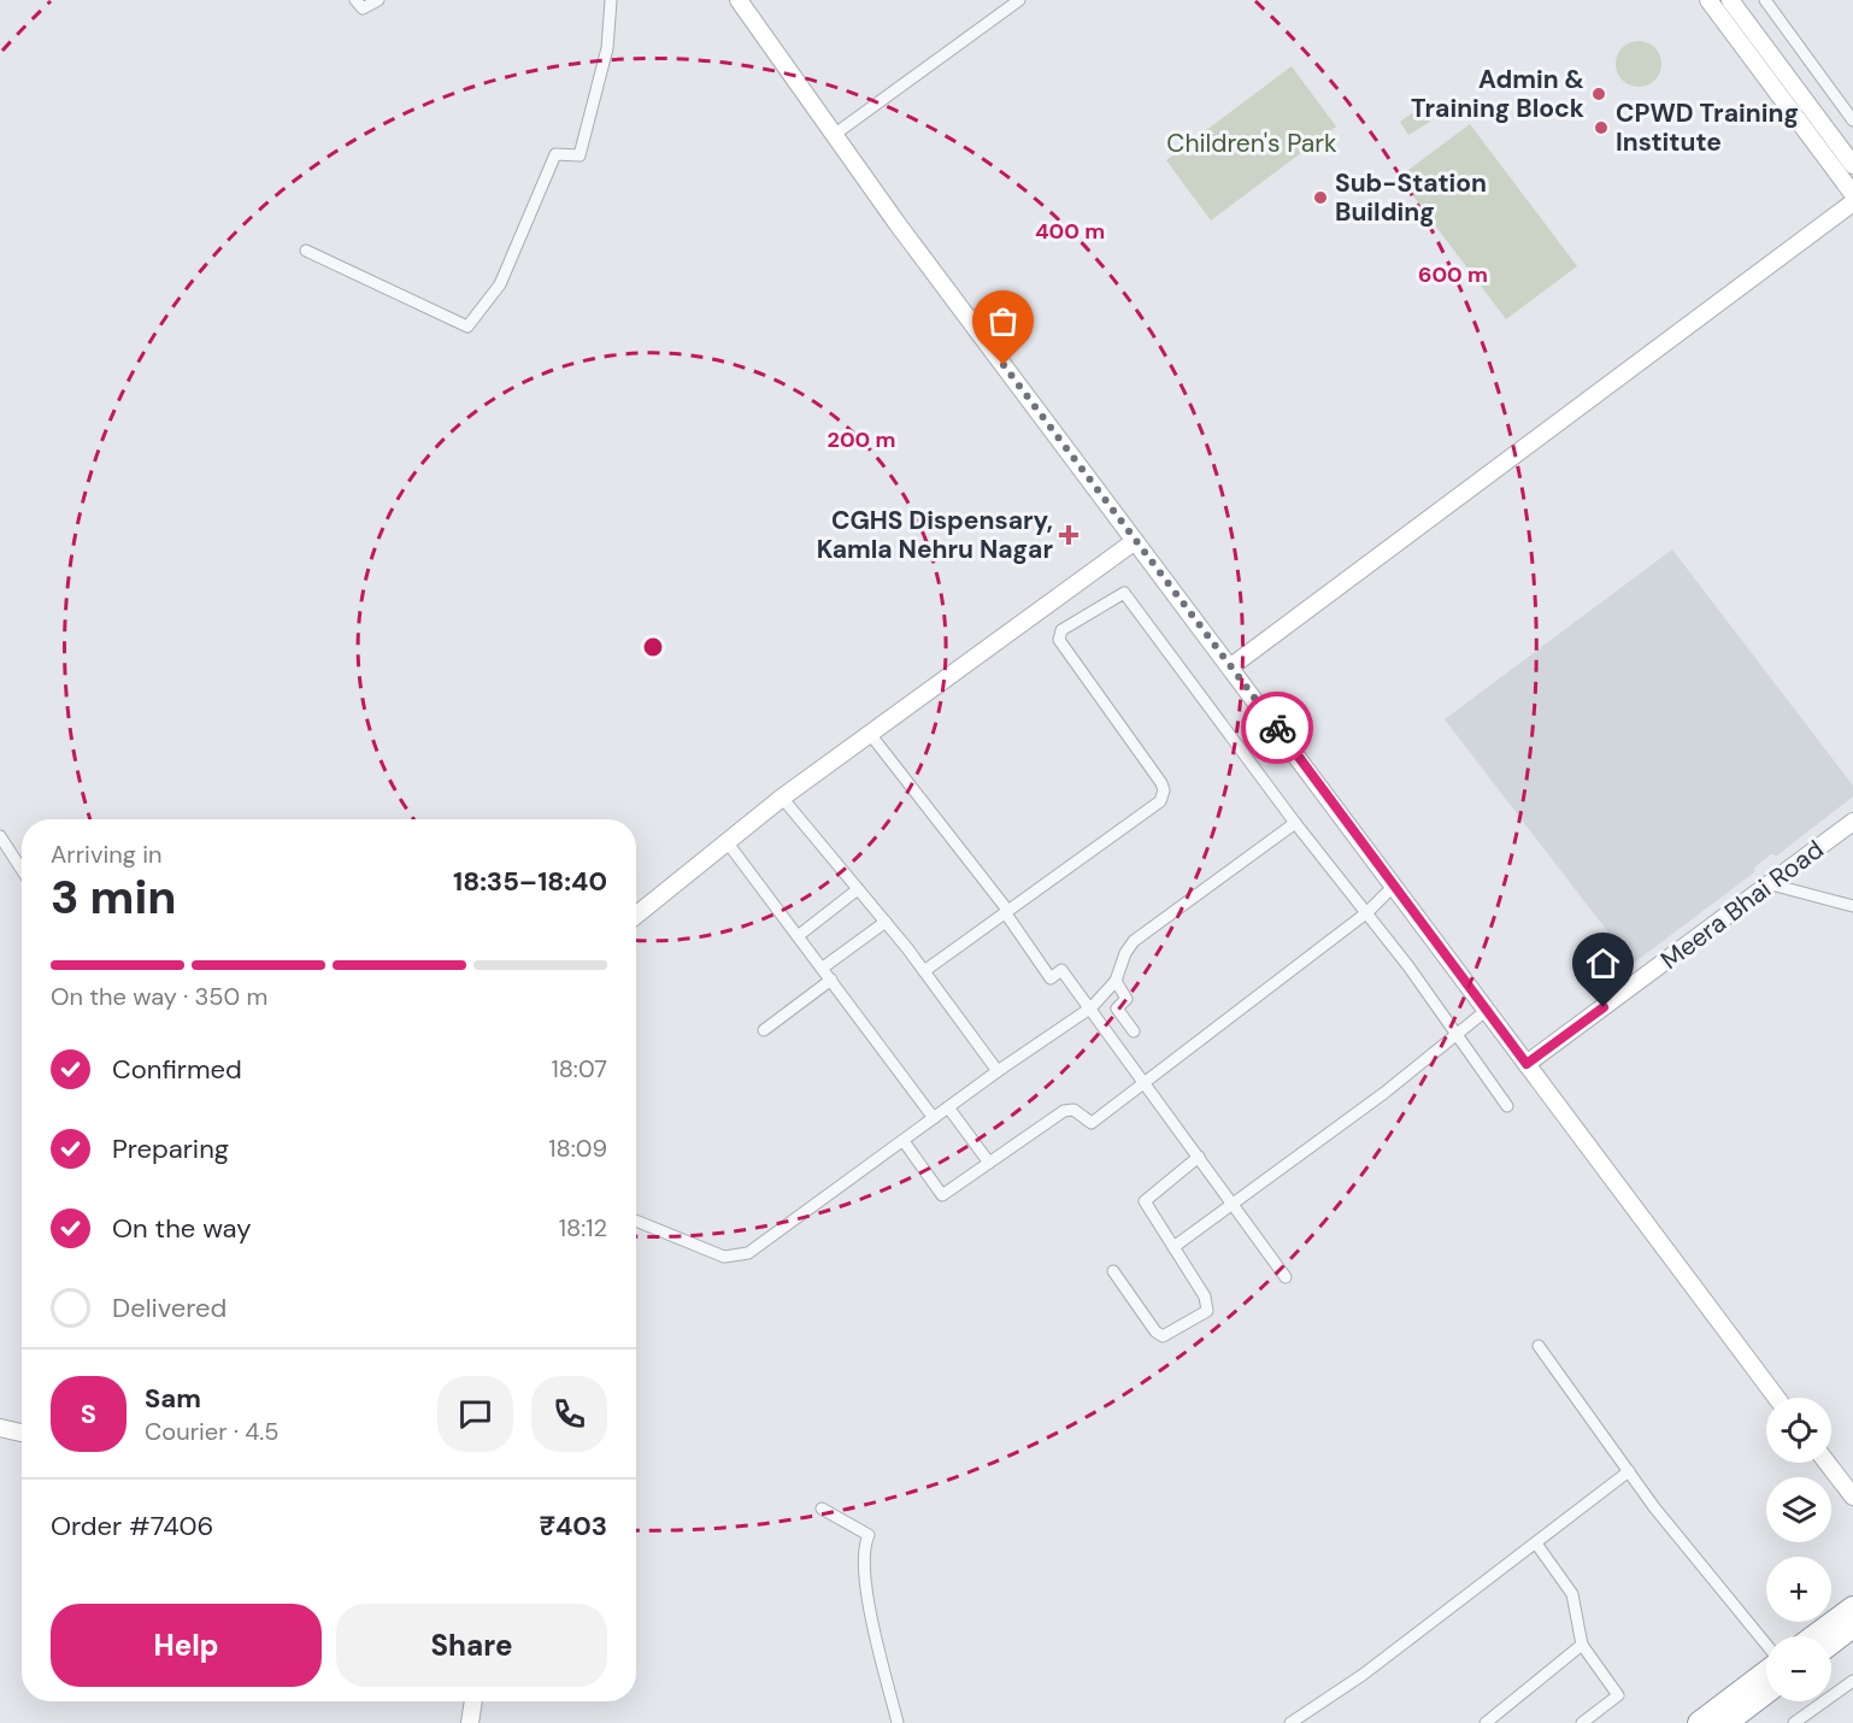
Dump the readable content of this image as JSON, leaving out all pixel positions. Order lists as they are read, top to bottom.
{
  "streets": {
    "street": ["Meera Bhai Road"]
  },
  "parks": ["Children's Park"],
  "places": {
    "other": ["Admin & Training Block", "CPWD Training Institute", "Sub-Station Building"],
    "health": ["CGHS Dispensary, Kamla Nehru Nagar"]
  },
  "page": {
    "heading": ["3 min", "Arriving in", "18:35–18:40"],
    "panel": [
      "Sam",
      "Courier · 4.5",
      "Order #7406",
      "₹403"
    ],
    "bar": "On the way · 350 m",
    "list": [
      ["Confirmed", "18:07"],
      ["Preparing", "18:09"],
      ["On the way", "18:12"],
      "Delivered"
    ],
    "round": "S",
    "map_buttons": ["+", "−"],
    "buttons": ["Help", "Share"]
  },
  "rings": ["400 m", "600 m", "200 m"]
}
